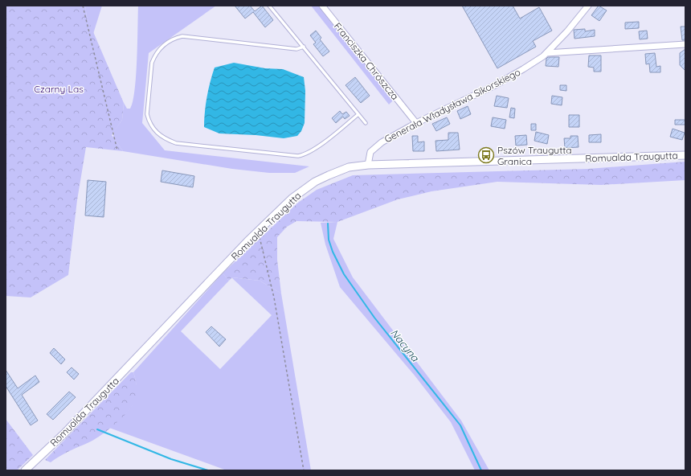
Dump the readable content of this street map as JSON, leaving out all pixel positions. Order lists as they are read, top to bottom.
{
  "streets": {
    "street": ["Franciszka Chrószcza", "Generała Władysława Sikorskiego", "Romualda Traugutta"]
  },
  "crossings": [
    ["Franciszka Chrószcza", "Generała Władysława Sikorskiego"],
    ["Generała Władysława Sikorskiego", "Romualda Traugutta"]
  ],
  "water": ["Nacyna"],
  "parks": ["Czarny Las"],
  "places": {
    "bus stop": ["Pszów Traugutta Granica"]
  }
}
